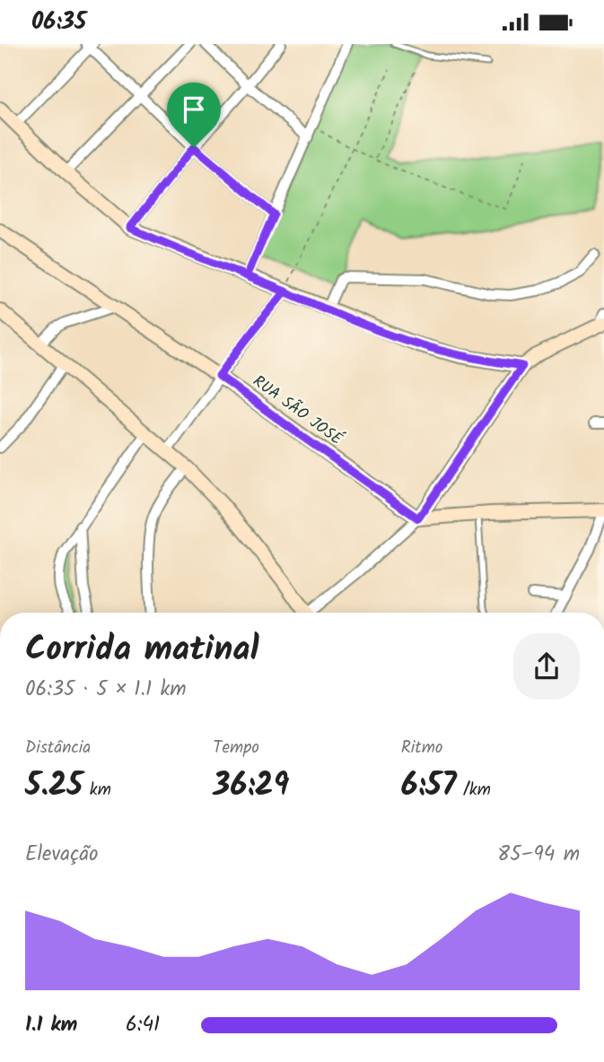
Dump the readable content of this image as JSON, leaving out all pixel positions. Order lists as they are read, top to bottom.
{
  "streets": {
    "main road": ["RUA SÃO JOSÉ"]
  },
  "page": {
    "status": "06:35",
    "heading": ["Corrida matinal", "06:35 · 5 × 1.1 km"],
    "stats": [
      ["Distância", "5.25 km"],
      ["Tempo", "36:29"],
      ["Ritmo", "6:57 /km"]
    ],
    "chart": ["Elevação", "85–94 m"],
    "list": [
      {
        "name": "1.1 km",
        "note": "6:41"
      }
    ]
  }
}
